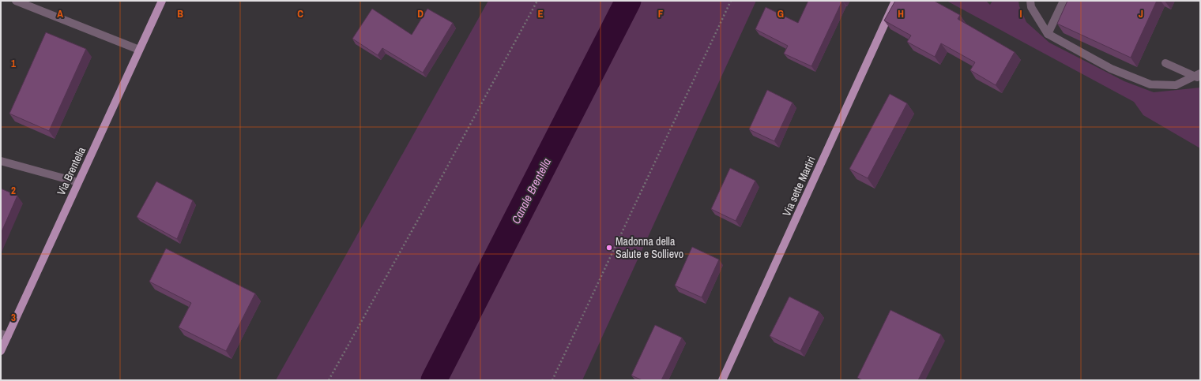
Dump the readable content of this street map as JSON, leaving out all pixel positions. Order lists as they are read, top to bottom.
{
  "streets": {
    "main road": ["Via Brentella", "Via sette Martiri"]
  },
  "water": ["Canale Brentella"],
  "places": ["Madonna della Salute e Sollievo"],
  "grid": {
    "columns": [
      "A",
      "B",
      "C",
      "D",
      "E",
      "F",
      "G",
      "H",
      "I",
      "J"
    ],
    "rows": ["1", "2", "3"]
  }
}
